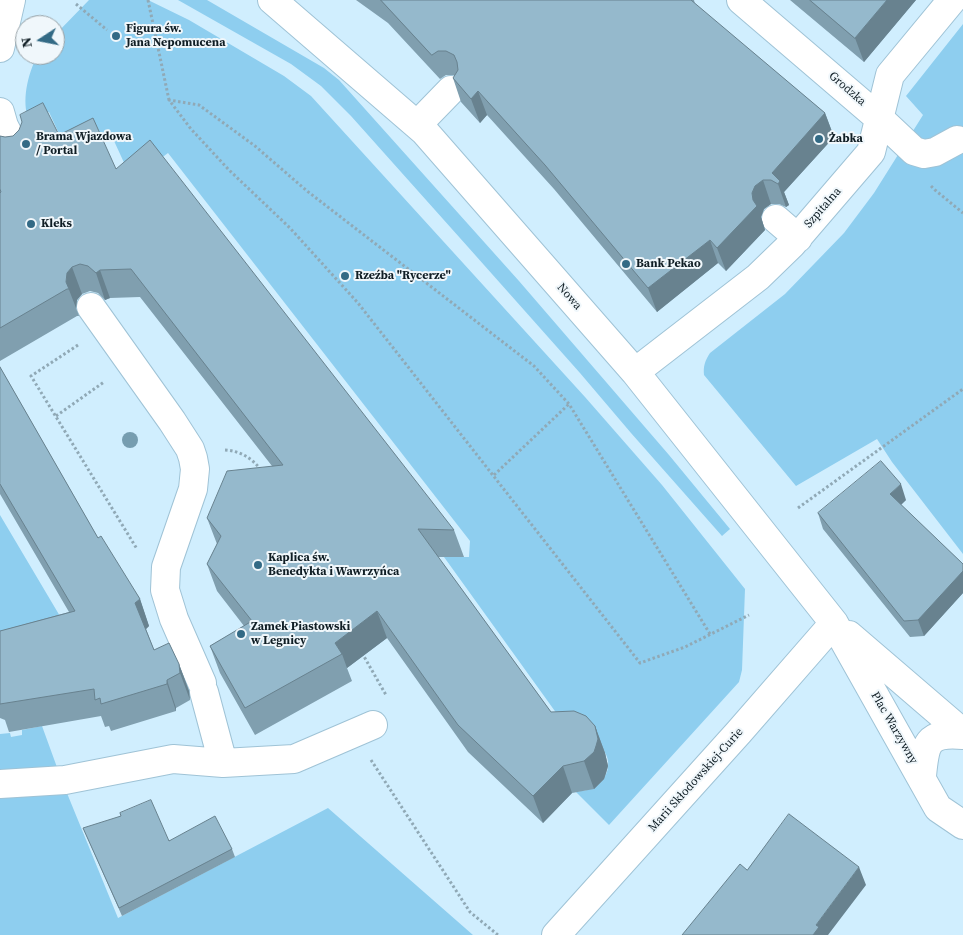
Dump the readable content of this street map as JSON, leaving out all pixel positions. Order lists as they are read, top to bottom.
{
  "streets": {
    "street": [
      "Grodzka",
      "Szpitalna",
      "Nowa",
      "Plac Warzywny",
      "Marii Skłodowskiej-Curie"
    ]
  },
  "crossings": [
    ["Grodzka", "Szpitalna"],
    ["Szpitalna", "Nowa"],
    ["Nowa", "Plac Warzywny"],
    ["Nowa", "Marii Skłodowskiej-Curie"],
    ["Plac Warzywny", "Marii Skłodowskiej-Curie"]
  ],
  "places": [
    "Figura św. Jana Nepomucena",
    "Żabka",
    "Brama Wjazdowa / Portal",
    "Kleks",
    "Bank Pekao",
    "Rzeźba \"Rycerze\"",
    "Kaplica św. Benedykta i Wawrzyńca",
    "Zamek Piastowski w Legnicy"
  ],
  "north": "left"
}
